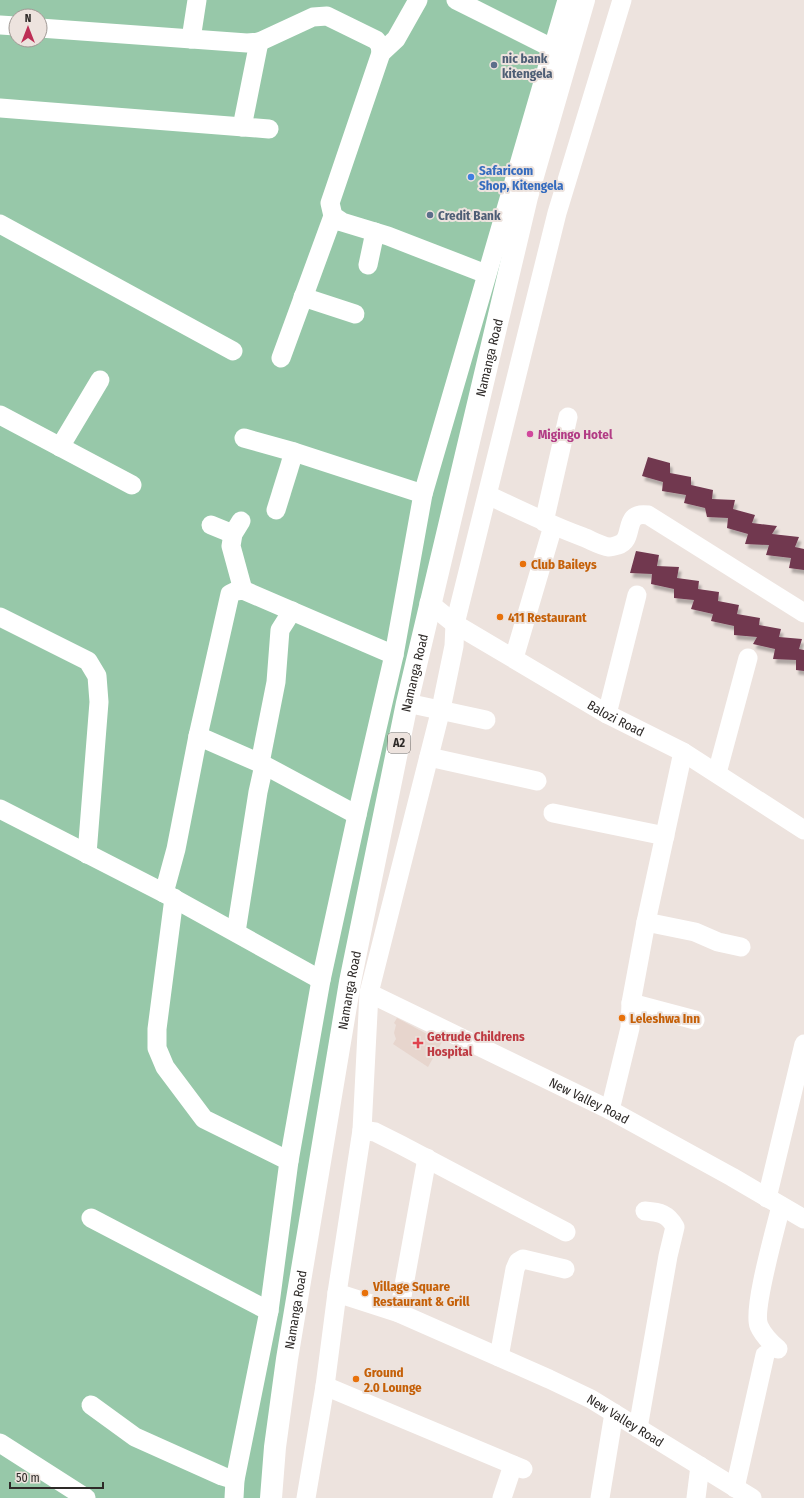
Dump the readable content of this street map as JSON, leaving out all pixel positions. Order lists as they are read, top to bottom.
{
  "streets": {
    "highway": ["Namanga Road", "A2"],
    "street": ["Balozi Road", "New Valley Road"]
  },
  "crossings": [
    ["Namanga Road", "Balozi Road"]
  ],
  "places": {
    "other": [
      "nic bank kitengela",
      "Safaricom Shop, Kitengela",
      "Credit Bank",
      "Migingo Hotel",
      "Club Baileys",
      "411 Restaurant",
      "Leleshwa Inn",
      "Village Square Restaurant & Grill",
      "Ground 2.0 Lounge"
    ],
    "health": ["Getrude Childrens Hospital"]
  },
  "scale_bar": "50 m",
  "north": "top"
}
